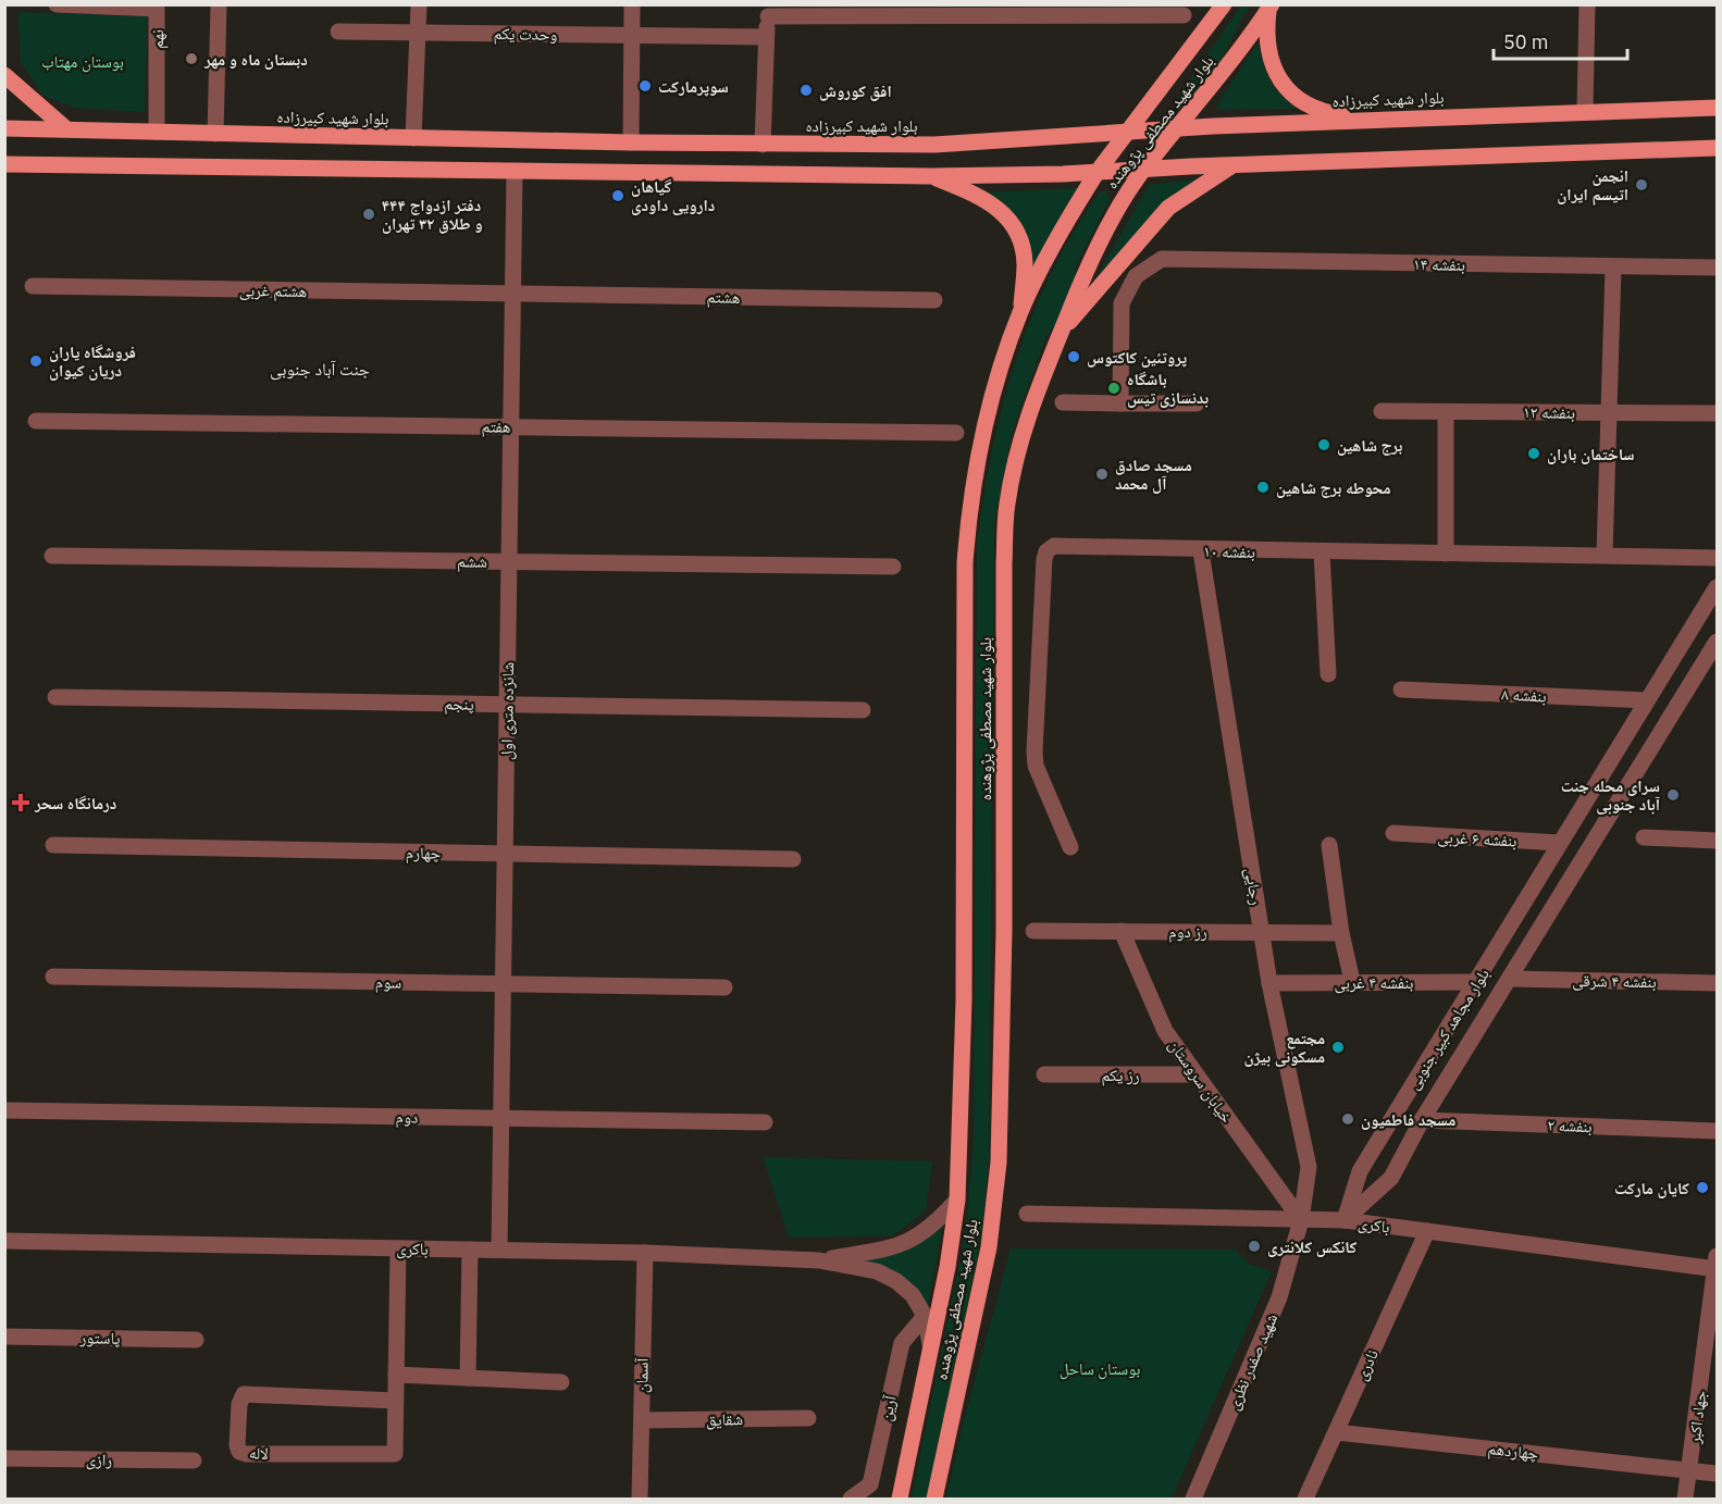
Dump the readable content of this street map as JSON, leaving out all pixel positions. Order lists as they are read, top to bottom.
{
  "streets": {
    "main road": ["بلوار شهید کبیرزاده", "بلوار شهید مصطفی پژوهنده"],
    "street": [
      "وحدت یکم",
      "نهم",
      "بنفشه ۱۴",
      "هشتم غربی",
      "هشتم",
      "بنفشه ۱۲",
      "هفتم",
      "بنفشه ۱۰",
      "ششم",
      "بنفشه ۸",
      "پنجم",
      "شانزده متری اول",
      "بنفشه ۶ غربی",
      "چهارم",
      "رجایی",
      "رز دوم",
      "بنفشه ۴ شرقی",
      "سوم",
      "بنفشه ۴ غربی",
      "بلوار مجاهد کبیر جنوبی",
      "رز یکم",
      "خیابان سروستان",
      "دوم",
      "بنفشه ۲",
      "باکری",
      "پاستور",
      "شهید صفدر نظری",
      "نادری",
      "آسمان",
      "آرین",
      "جهاد اکبر",
      "شقایق",
      "چهاردهم",
      "لاله",
      "رازی"
    ]
  },
  "crossings": [
    ["نهم", "بلوار شهید کبیرزاده"],
    ["بلوار شهید کبیرزاده", "بلوار شهید مصطفی پژوهنده"],
    ["بلوار شهید مصطفی پژوهنده", "باکری"],
    ["هشتم غربی", "هشتم"],
    ["هشتم غربی", "شانزده متری اول"],
    ["هشتم", "شانزده متری اول"],
    ["هفتم", "شانزده متری اول"],
    ["بنفشه ۱۰", "رجایی"],
    ["ششم", "شانزده متری اول"],
    ["بنفشه ۸", "بلوار مجاهد کبیر جنوبی"],
    ["پنجم", "شانزده متری اول"],
    ["شانزده متری اول", "چهارم"],
    ["شانزده متری اول", "سوم"],
    ["شانزده متری اول", "دوم"],
    ["شانزده متری اول", "باکری"],
    ["بنفشه ۶ غربی", "بلوار مجاهد کبیر جنوبی"],
    ["رجایی", "رز دوم"],
    ["رجایی", "بنفشه ۴ غربی"],
    ["رجایی", "خیابان سروستان"],
    ["رجایی", "باکری"],
    ["رجایی", "شهید صفدر نظری"],
    ["رز دوم", "خیابان سروستان"],
    ["بنفشه ۴ شرقی", "بلوار مجاهد کبیر جنوبی"],
    ["بنفشه ۴ غربی", "بلوار مجاهد کبیر جنوبی"],
    ["بلوار مجاهد کبیر جنوبی", "بنفشه ۲"],
    ["بلوار مجاهد کبیر جنوبی", "باکری"],
    ["رز یکم", "خیابان سروستان"],
    ["خیابان سروستان", "باکری"],
    ["خیابان سروستان", "شهید صفدر نظری"],
    ["باکری", "شهید صفدر نظری"],
    ["باکری", "نادری"],
    ["باکری", "آسمان"],
    ["باکری", "آرین"],
    ["باکری", "جهاد اکبر"],
    ["باکری", "لاله"],
    ["نادری", "چهاردهم"],
    ["آسمان", "شقایق"],
    ["جهاد اکبر", "چهاردهم"]
  ],
  "districts": ["جنت‌ آباد جنوبی"],
  "parks": ["بوستان مهتاب", "بوستان ساحل"],
  "places": {
    "other": [
      "دبستان ماه و مهر",
      "سوپرمارکت",
      "افق کوروش",
      "انجمن اتیسم ایران",
      "گیاهان دارویی داودی",
      "دفتر ازدواج ۴۴۴ و طلاق ۳۲ تهران",
      "پروتئین کاکتوس",
      "فروشگاه یاران دریان کیوان",
      "باشگاه بدنسازی تیس",
      "برج شاهین",
      "ساختمان باران",
      "مسجد صادق آل محمد",
      "محوطه برج شاهین",
      "سرای محله جنت آباد جنوبی",
      "مجتمع مسکونی بیژن",
      "مسجد فاطمیون",
      "کایان مارکت",
      "کانکس کلانتری"
    ],
    "health": ["درمانگاه سحر"]
  },
  "scale_bar": "50 m"
}
